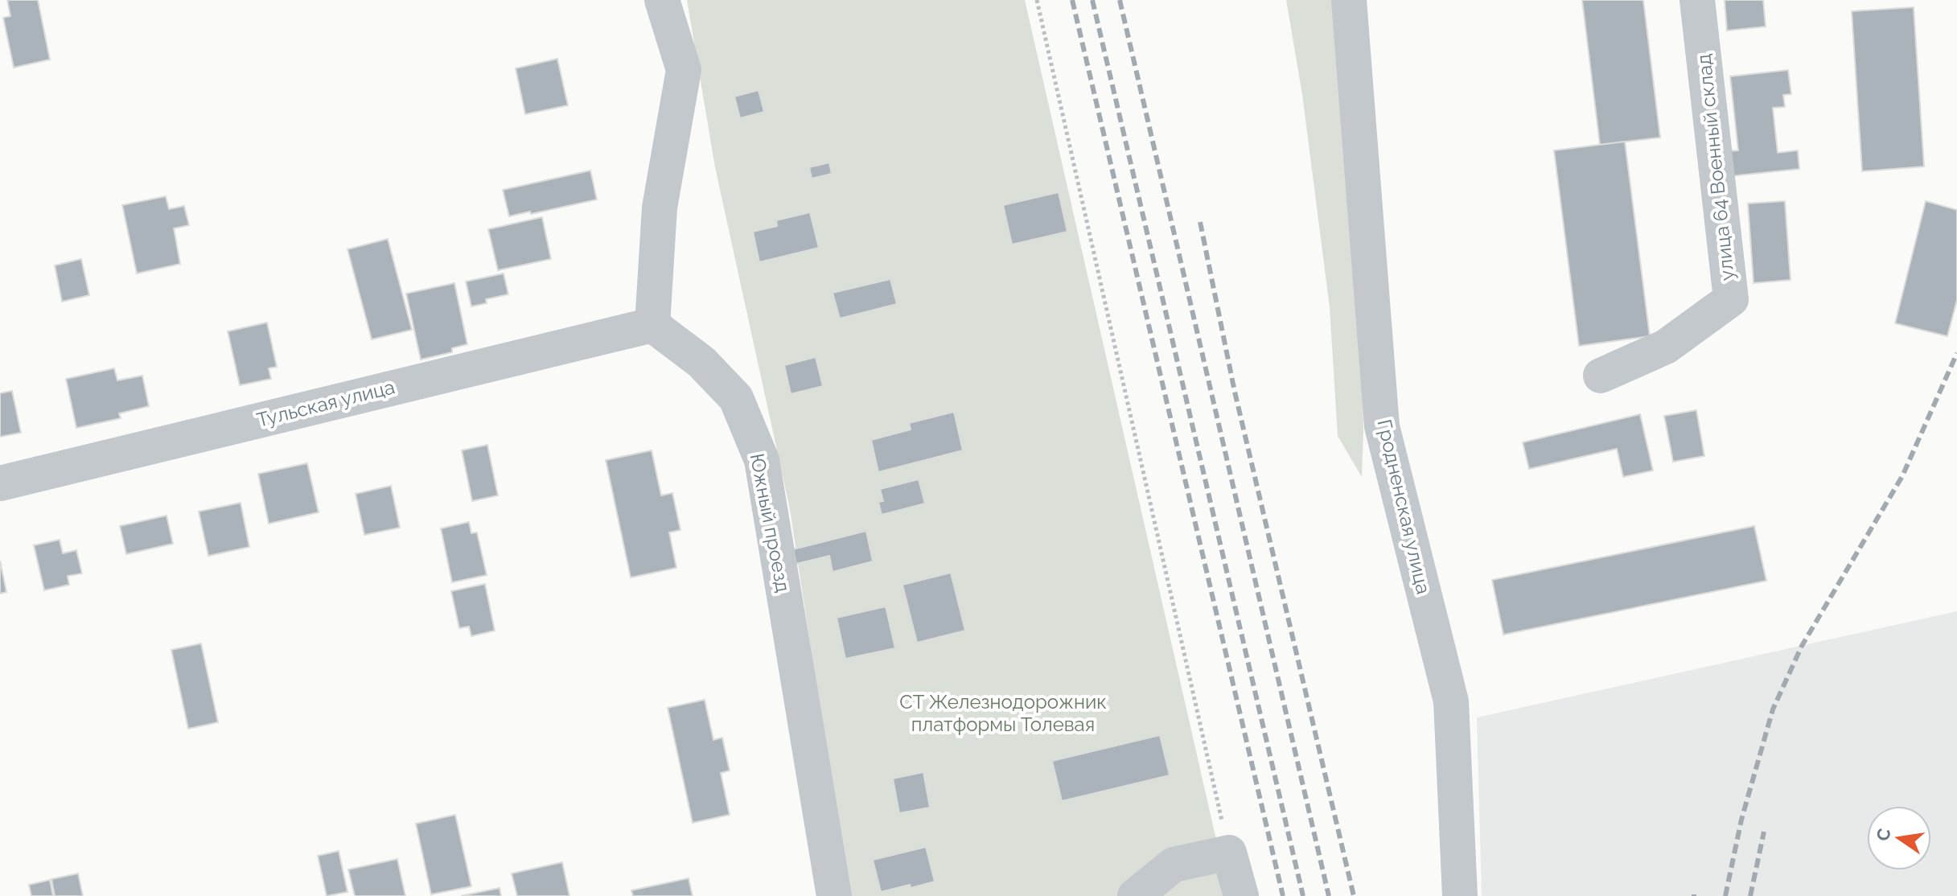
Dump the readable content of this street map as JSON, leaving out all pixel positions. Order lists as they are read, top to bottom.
{
  "streets": {
    "street": [
      "улица 64 Военный склад",
      "Тульская улица",
      "Гродненская улица",
      "Южный проезд"
    ]
  },
  "crossings": [
    ["Тульская улица", "Южный проезд"]
  ],
  "parks": ["СТ Железнодорожник платформы Толевая"],
  "north": "left"
}
